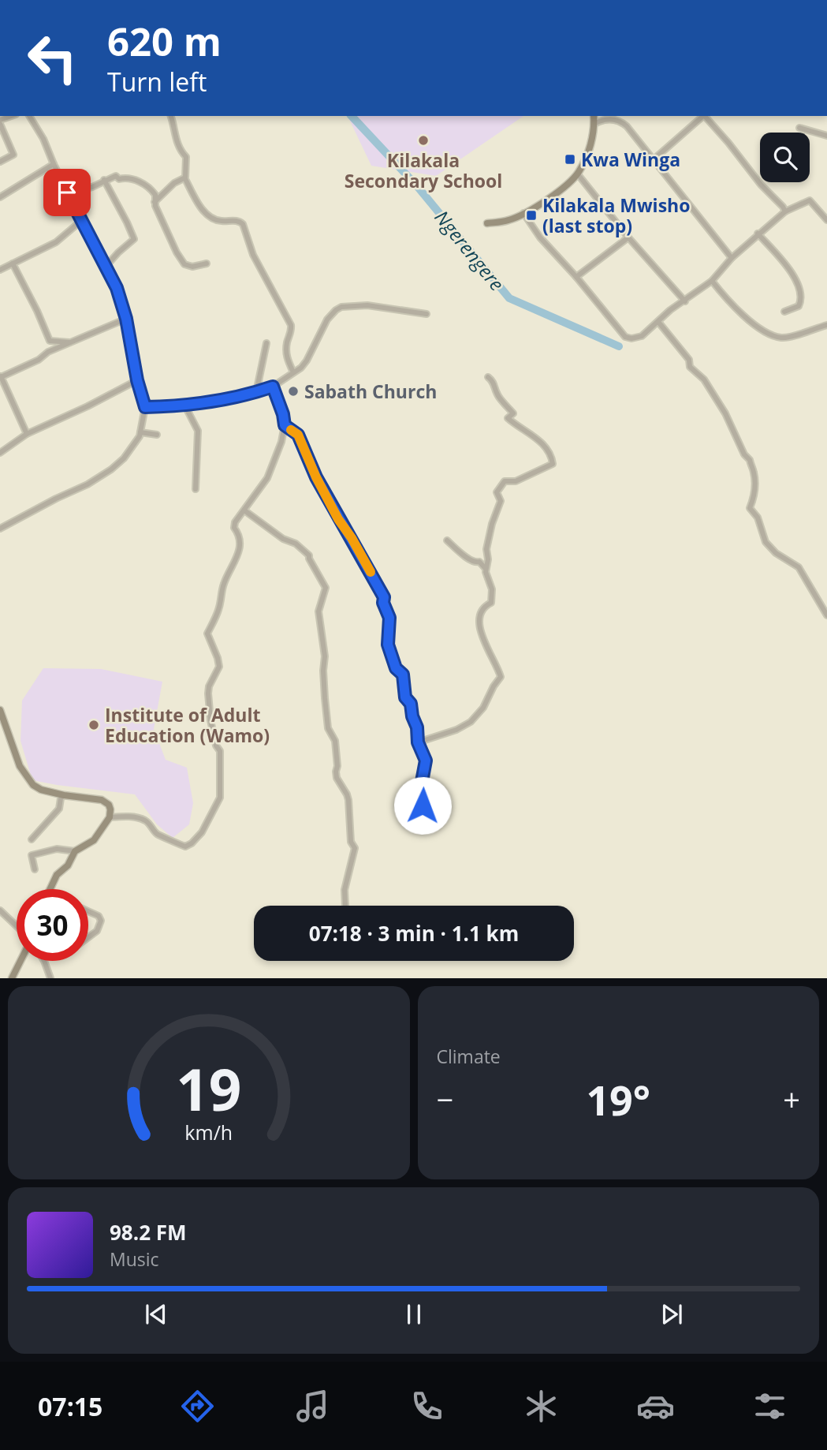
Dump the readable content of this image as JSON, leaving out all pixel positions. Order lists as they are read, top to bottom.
{
  "water": ["Ngerengere"],
  "places": {
    "other": ["Kilakala Secondary School", "Sabath Church", "Institute of Adult Education (Wamo)"],
    "transit": ["Kwa Winga", "Kilakala Mwisho (last stop)"]
  },
  "page": {
    "turn": ["620 m", "Turn left"],
    "limit": "30",
    "trip": "07:18 · 3 min · 1.1 km",
    "tile": "Climate",
    "heat": ["−", "19°", "+"],
    "song": ["98.2 FM", "Music"],
    "tabs": "07:15",
    "gauge": ["19", "km/h"]
  }
}
